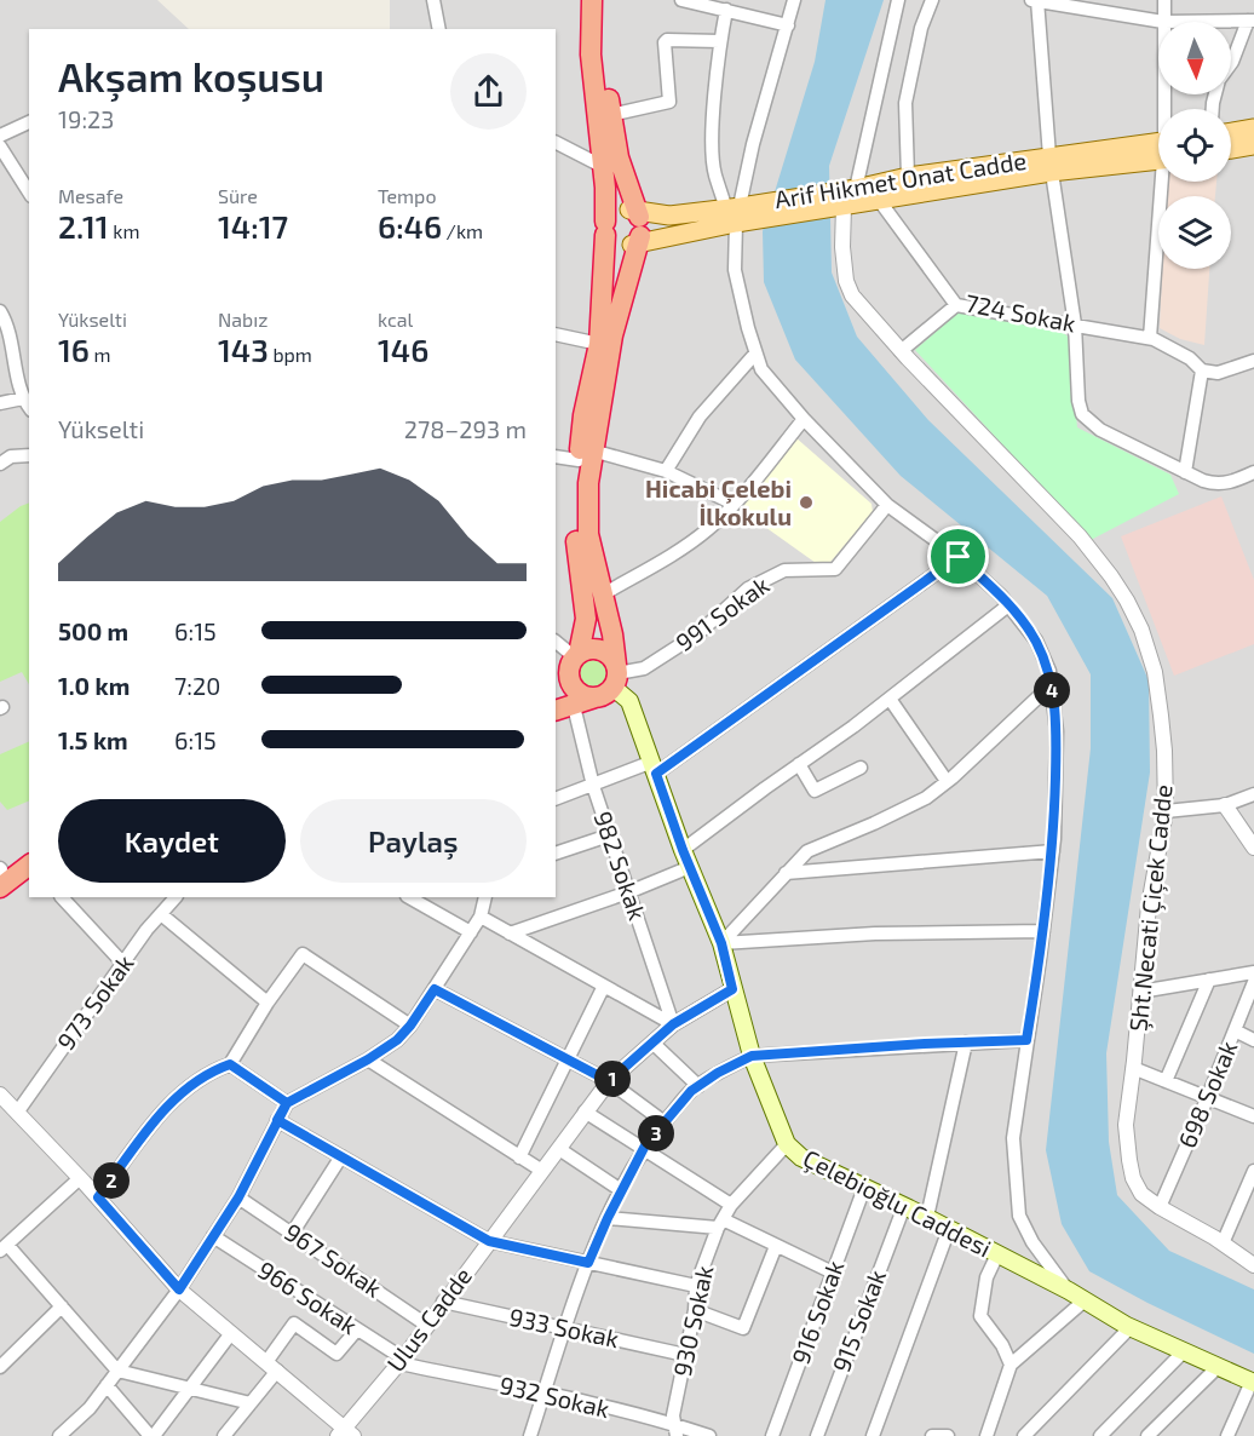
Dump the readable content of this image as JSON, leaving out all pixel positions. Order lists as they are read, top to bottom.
{
  "streets": {
    "main road": ["Arif Hikmet Onat Cadde", "Çelebioğlu Caddesi"],
    "street": [
      "724 Sokak",
      "991 Sokak",
      "982 Sokak",
      "Şht.Necati Çiçek Cadde",
      "973 Sokak",
      "698 Sokak",
      "967 Sokak",
      "966 Sokak",
      "916 Sokak",
      "Ulus Cadde",
      "930 Sokak",
      "915 Sokak",
      "933 Sokak",
      "932 Sokak"
    ]
  },
  "crossings": [
    ["Arif Hikmet Onat Cadde", "724 Sokak"],
    ["Arif Hikmet Onat Cadde", "Şht.Necati Çiçek Cadde"],
    ["991 Sokak", "Çelebioğlu Caddesi"],
    ["982 Sokak", "Ulus Cadde"],
    ["Şht.Necati Çiçek Cadde", "698 Sokak"],
    ["Çelebioğlu Caddesi", "916 Sokak"],
    ["Çelebioğlu Caddesi", "Ulus Cadde"],
    ["Çelebioğlu Caddesi", "930 Sokak"],
    ["Çelebioğlu Caddesi", "915 Sokak"],
    ["967 Sokak", "Ulus Cadde"],
    ["966 Sokak", "Ulus Cadde"],
    ["966 Sokak", "932 Sokak"],
    ["Ulus Cadde", "933 Sokak"],
    ["Ulus Cadde", "932 Sokak"],
    ["930 Sokak", "933 Sokak"],
    ["930 Sokak", "932 Sokak"]
  ],
  "places": ["Hicabi Çelebi İlkokulu"],
  "north": "bottom",
  "page": {
    "heading": ["Akşam koşusu", "19:23"],
    "stats": [
      ["Mesafe", "2.11 km"],
      ["Süre", "14:17"],
      ["Tempo", "6:46 /km"],
      ["Yükselti", "16 m"],
      ["Nabız", "143 bpm"],
      ["kcal", "146"]
    ],
    "chart": ["Yükselti", "278–293 m"],
    "list": [
      {
        "name": "500 m",
        "note": "6:15"
      },
      {
        "name": "1.0 km",
        "note": "7:20"
      },
      {
        "name": "1.5 km",
        "note": "6:15"
      }
    ],
    "pins": [
      "4",
      "1",
      "3",
      "2"
    ],
    "buttons": ["Kaydet", "Paylaş"]
  }
}
